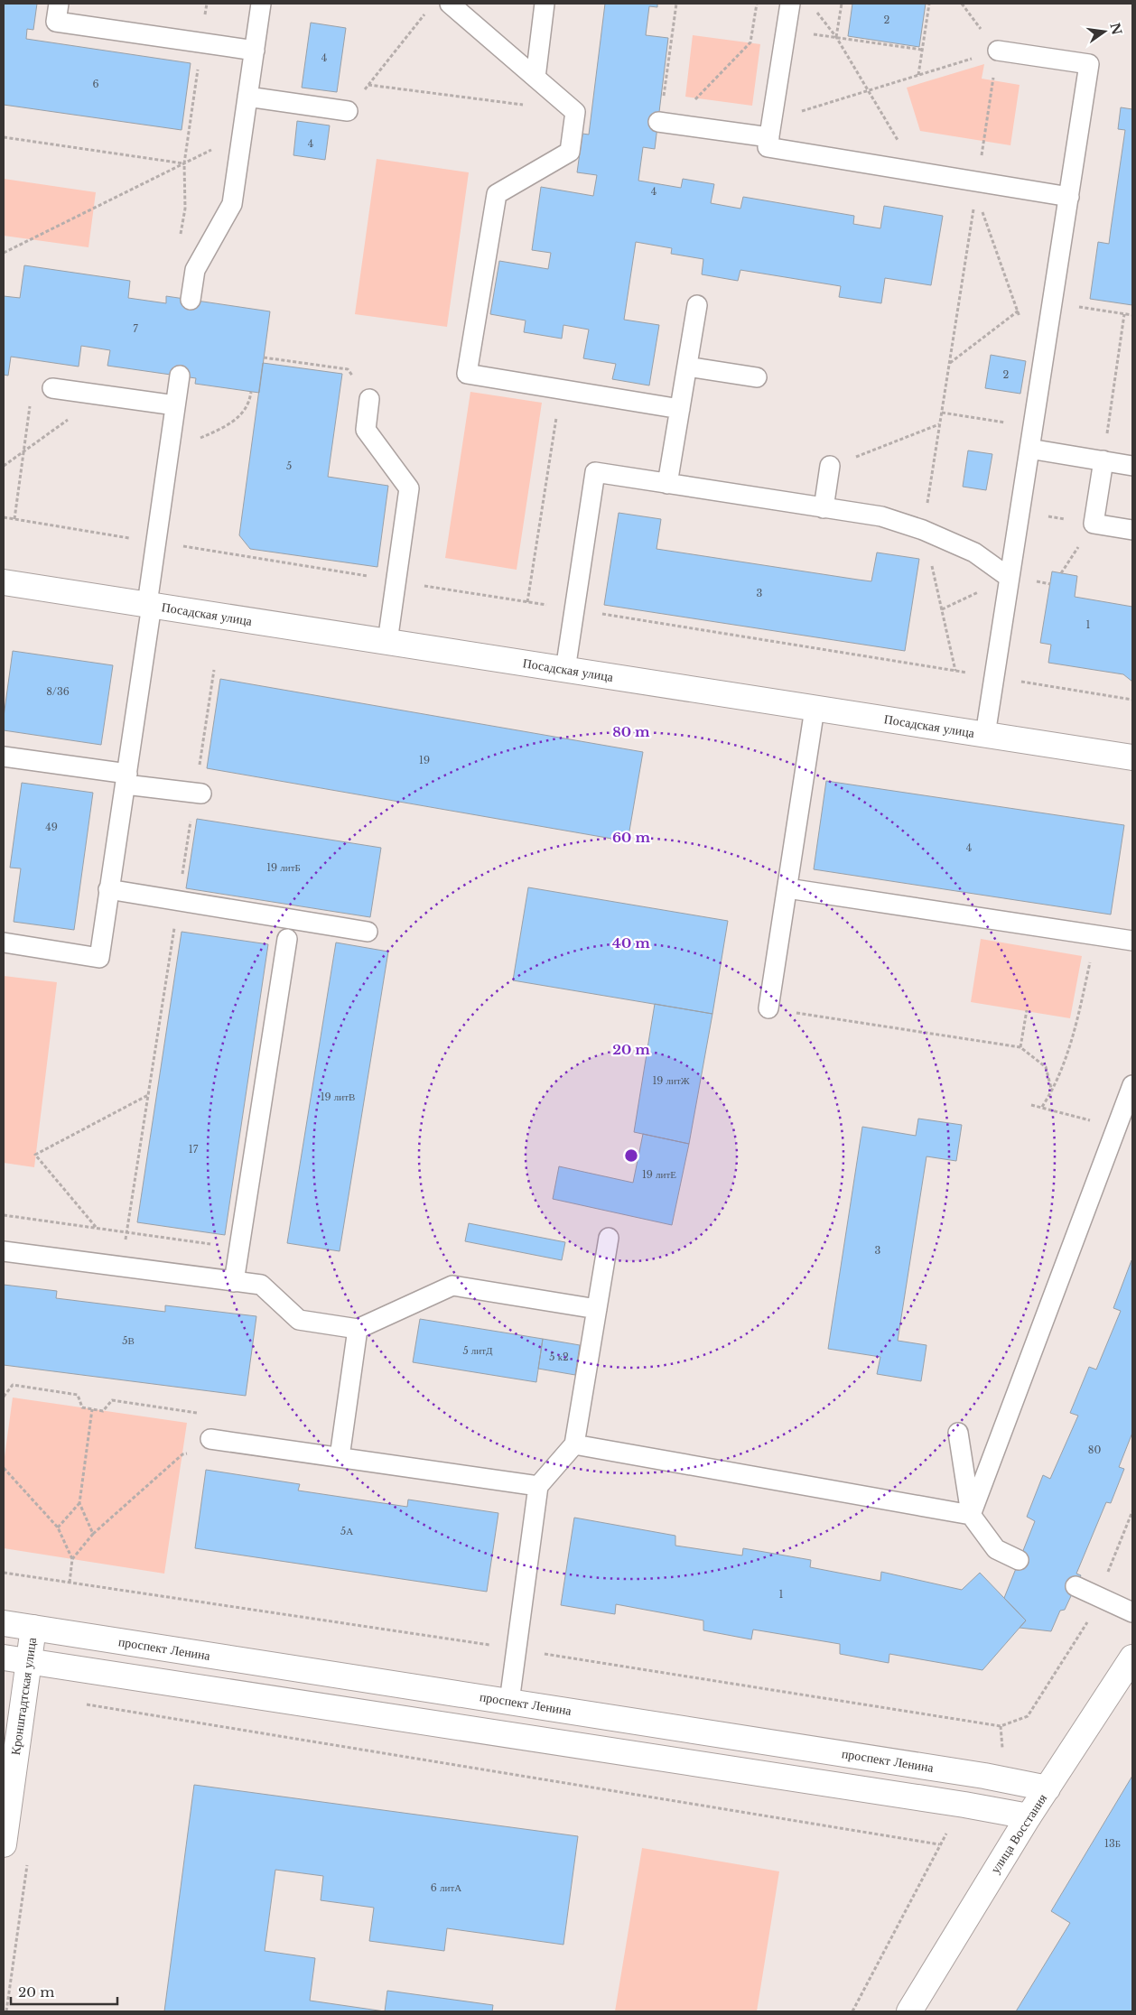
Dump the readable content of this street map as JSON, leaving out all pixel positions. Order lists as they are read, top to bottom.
{
  "streets": {
    "main road": [
      "Посадская улица",
      "проспект Ленина",
      "Кронштадтская улица",
      "улица Восстания"
    ]
  },
  "crossings": [
    ["проспект Ленина", "Кронштадтская улица"],
    ["проспект Ленина", "улица Восстания"]
  ],
  "house_numbers": [
    "2",
    "4",
    "6",
    "4",
    "4",
    "7",
    "2",
    "5",
    "3",
    "1",
    "8/36",
    "19",
    "49",
    "4",
    "19 литБ",
    "19 литЖ",
    "19 литВ",
    "17",
    "19 литЕ",
    "3",
    "5В",
    "5 литД",
    "5 к2",
    "80",
    "5А",
    "1",
    "13Б",
    "6 литА"
  ],
  "scale_bar": "20 m",
  "north": "right",
  "rings": [
    "80 m",
    "60 m",
    "40 m",
    "20 m"
  ]
}
